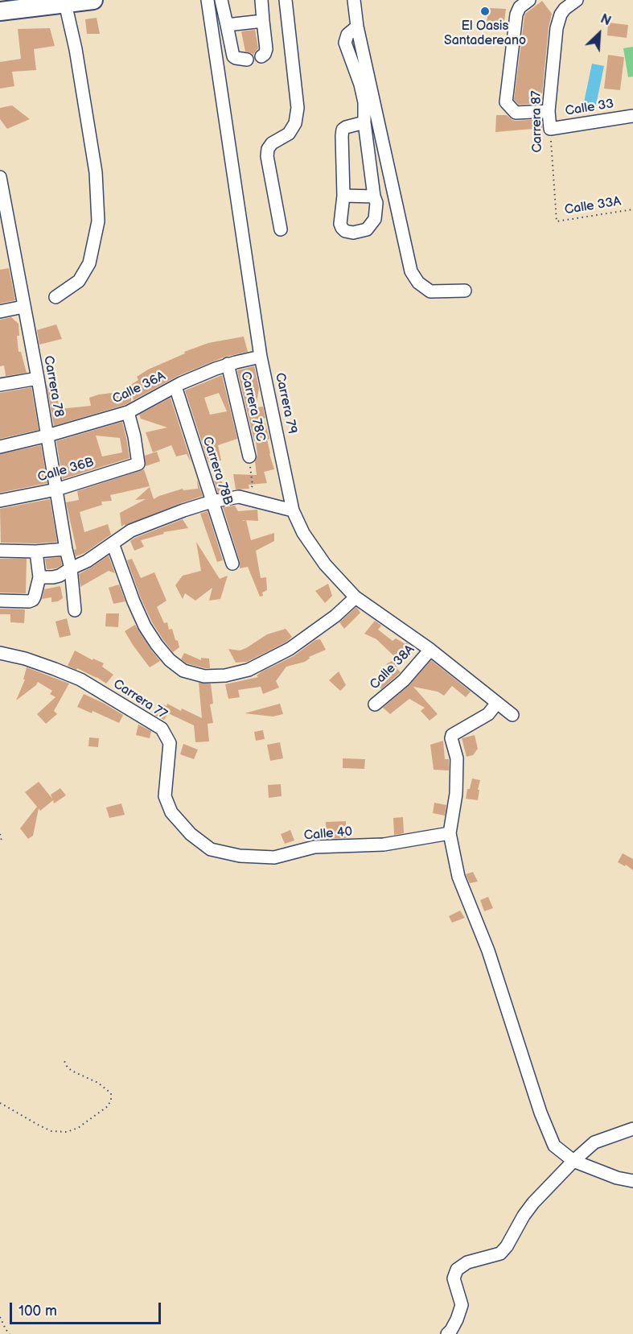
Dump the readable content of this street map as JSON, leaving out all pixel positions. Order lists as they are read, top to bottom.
{
  "streets": {
    "street": [
      "Calle 33",
      "Carrera 87",
      "Carrera 78",
      "Calle 36A",
      "Carrera 79",
      "Carrera 78C",
      "Calle 36B",
      "Carrera 78B",
      "Calle 38A",
      "Carrera 77",
      "Calle 40"
    ],
    "path": ["Calle 33A"]
  },
  "crossings": [
    ["Calle 33", "Carrera 87"],
    ["Carrera 87", "Calle 33A"],
    ["Carrera 78", "Calle 36A"],
    ["Carrera 78", "Calle 36B"],
    ["Calle 36A", "Carrera 79"],
    ["Calle 36A", "Carrera 78C"],
    ["Calle 36A", "Calle 36B"],
    ["Calle 36A", "Carrera 78B"],
    ["Carrera 79", "Calle 38A"],
    ["Carrera 77", "Calle 40"]
  ],
  "places": ["El Oasis Santadereano"],
  "scale_bar": "100 m",
  "north": "top right"
}
